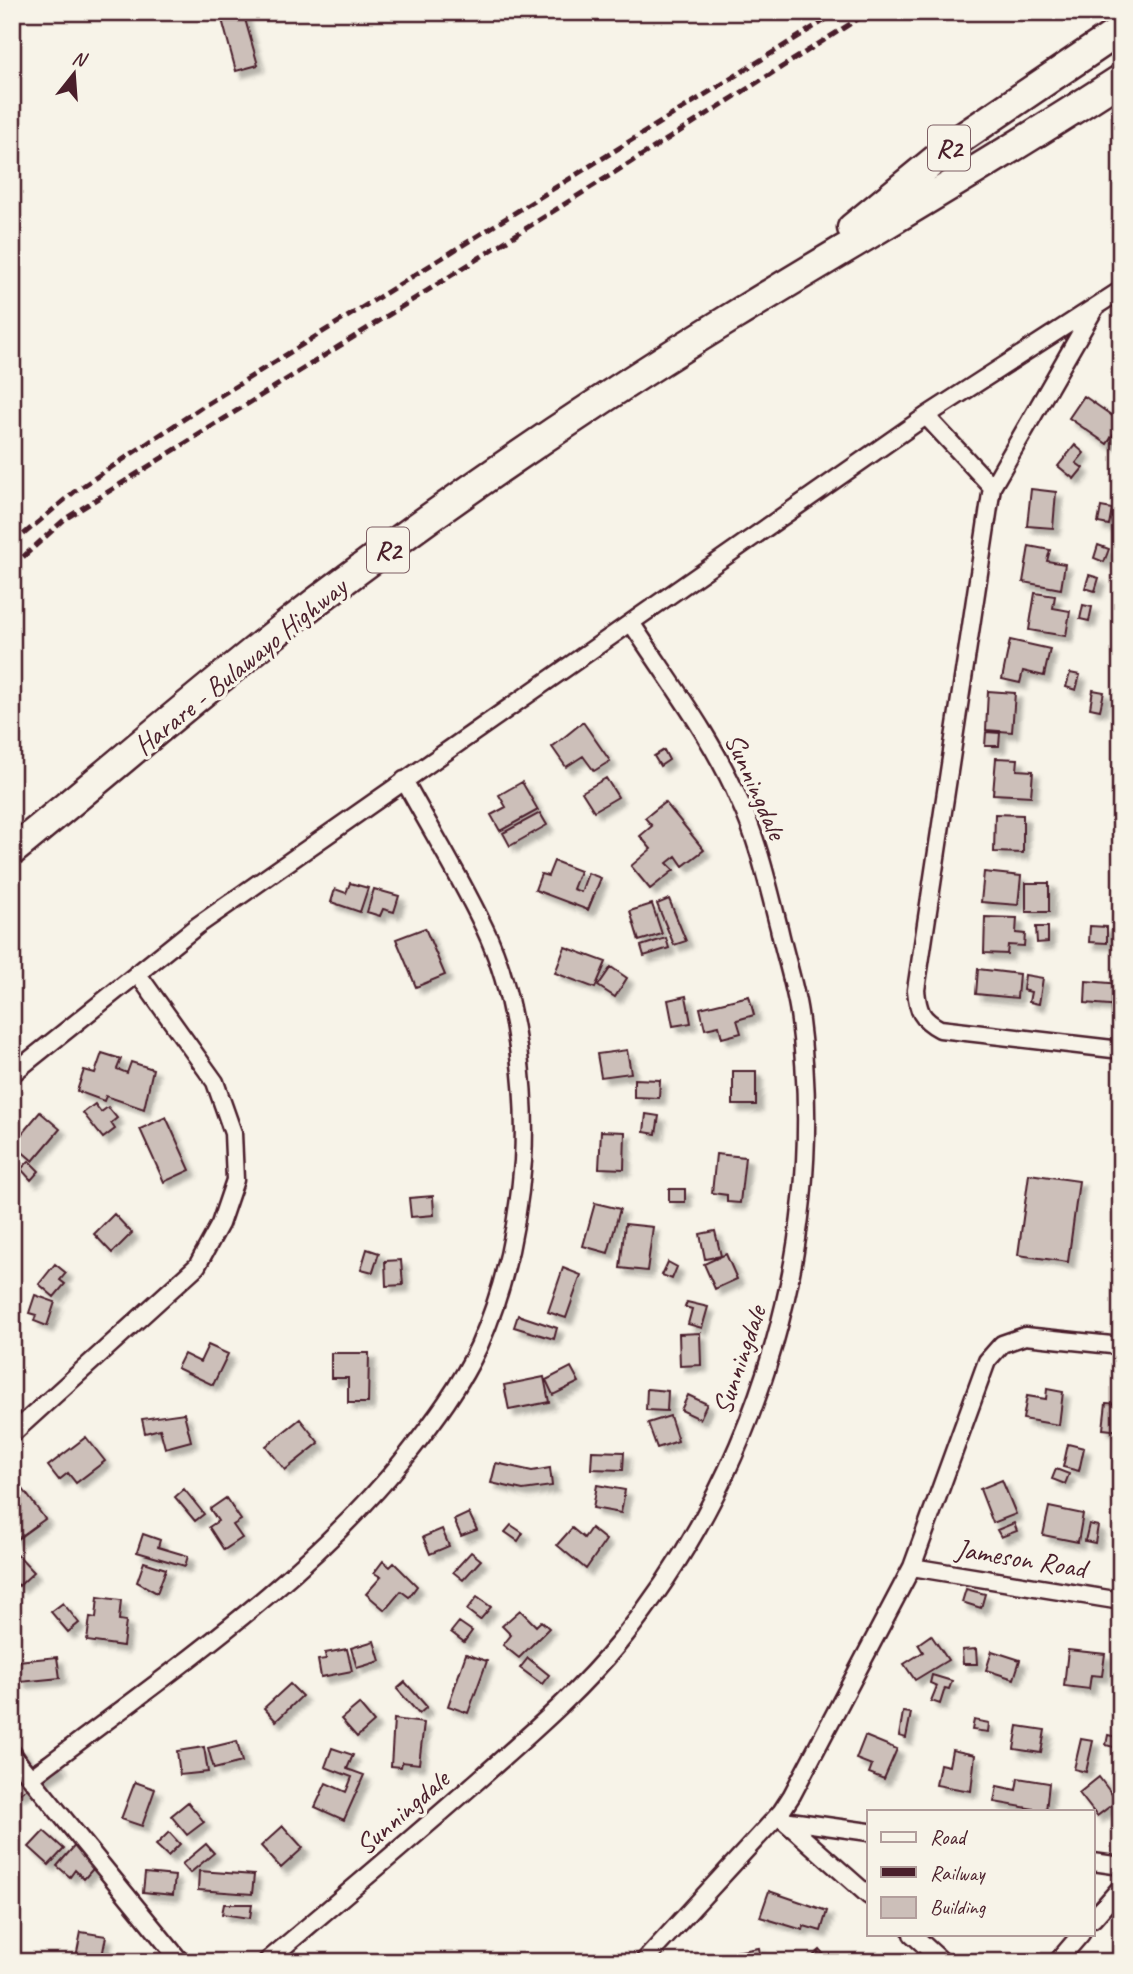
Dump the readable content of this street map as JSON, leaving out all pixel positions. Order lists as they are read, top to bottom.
{
  "streets": {
    "highway": ["R2", "Harare - Bulawayo Highway"],
    "street": ["Sunningdale", "Jameson Road"]
  },
  "legend": ["Road", "Railway", "Building"],
  "north": "top"
}
